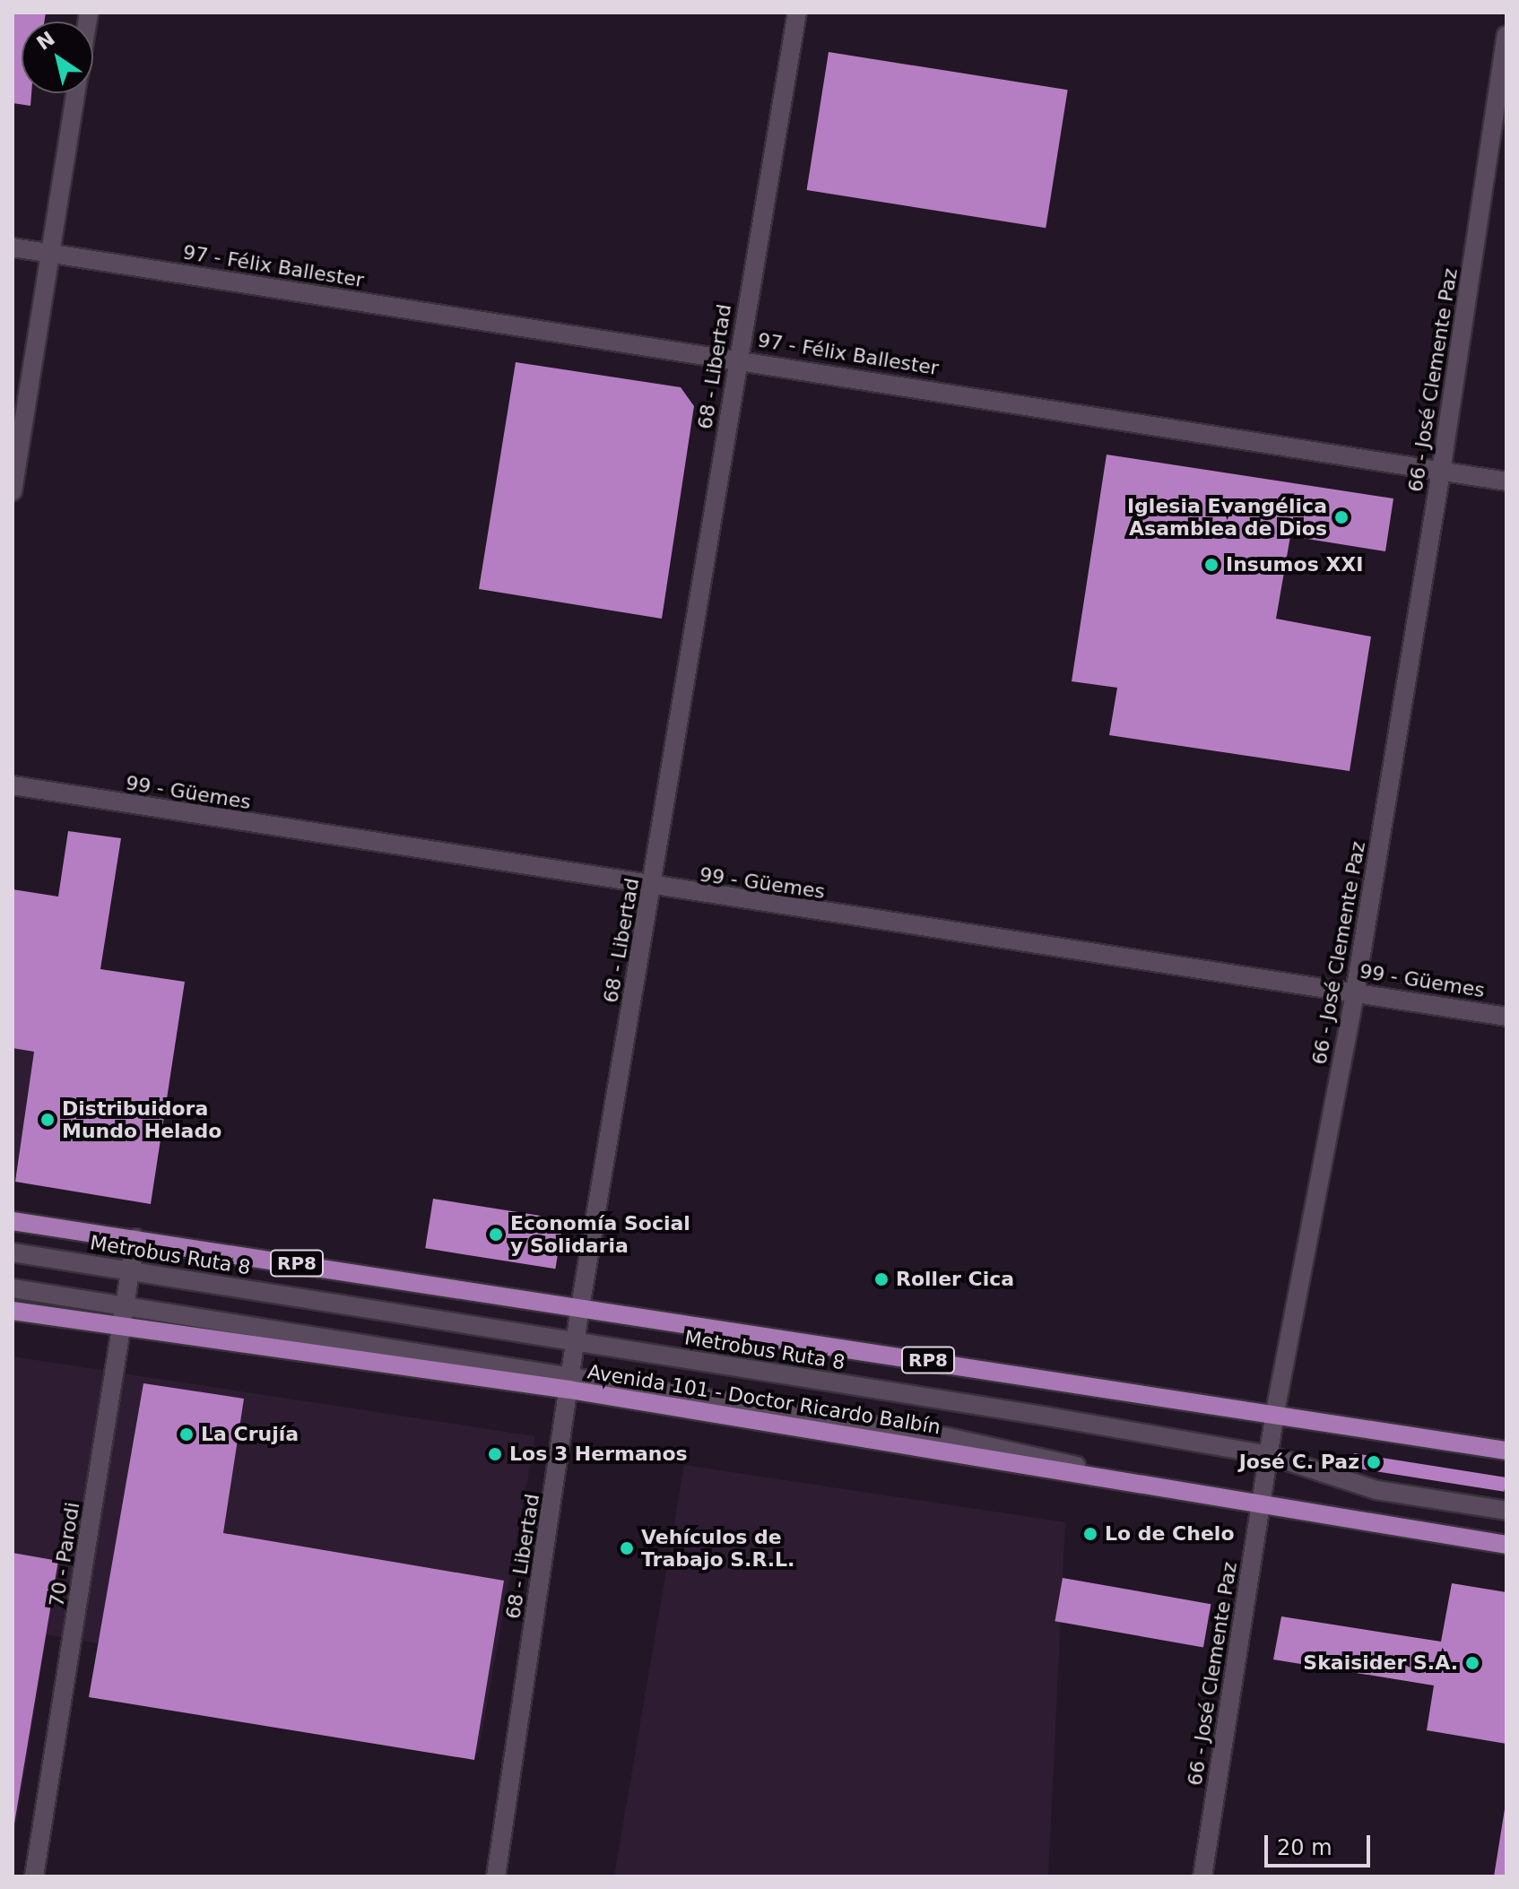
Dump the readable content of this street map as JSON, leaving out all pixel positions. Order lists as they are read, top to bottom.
{
  "streets": {
    "main road": ["RP8", "Avenida 101 - Doctor Ricardo Balbín"],
    "street": [
      "97 - Félix Ballester",
      "68 - Libertad",
      "66 - José Clemente Paz",
      "99 - Güemes",
      "Metrobus Ruta 8",
      "70 - Parodi"
    ]
  },
  "crossings": [
    ["97 - Félix Ballester", "68 - Libertad"],
    ["97 - Félix Ballester", "66 - José Clemente Paz"],
    ["68 - Libertad", "99 - Güemes"],
    ["68 - Libertad", "Metrobus Ruta 8"],
    ["68 - Libertad", "RP8"],
    ["68 - Libertad", "Avenida 101 - Doctor Ricardo Balbín"],
    ["66 - José Clemente Paz", "99 - Güemes"],
    ["66 - José Clemente Paz", "Metrobus Ruta 8"],
    ["66 - José Clemente Paz", "RP8"],
    ["66 - José Clemente Paz", "Avenida 101 - Doctor Ricardo Balbín"],
    ["Metrobus Ruta 8", "70 - Parodi"],
    ["RP8", "70 - Parodi"],
    ["Avenida 101 - Doctor Ricardo Balbín", "70 - Parodi"]
  ],
  "places": [
    "Iglesia Evangélica Asamblea de Dios",
    "Insumos XXI",
    "Distribuidora Mundo Helado",
    "Economía Social y Solidaria",
    "Roller Cica",
    "La Crujía",
    "Los 3 Hermanos",
    "José C. Paz",
    "Lo de Chelo",
    "Vehículos de Trabajo S.R.L.",
    "Skaisider S.A."
  ],
  "scale_bar": "20 m",
  "north": "top left"
}
